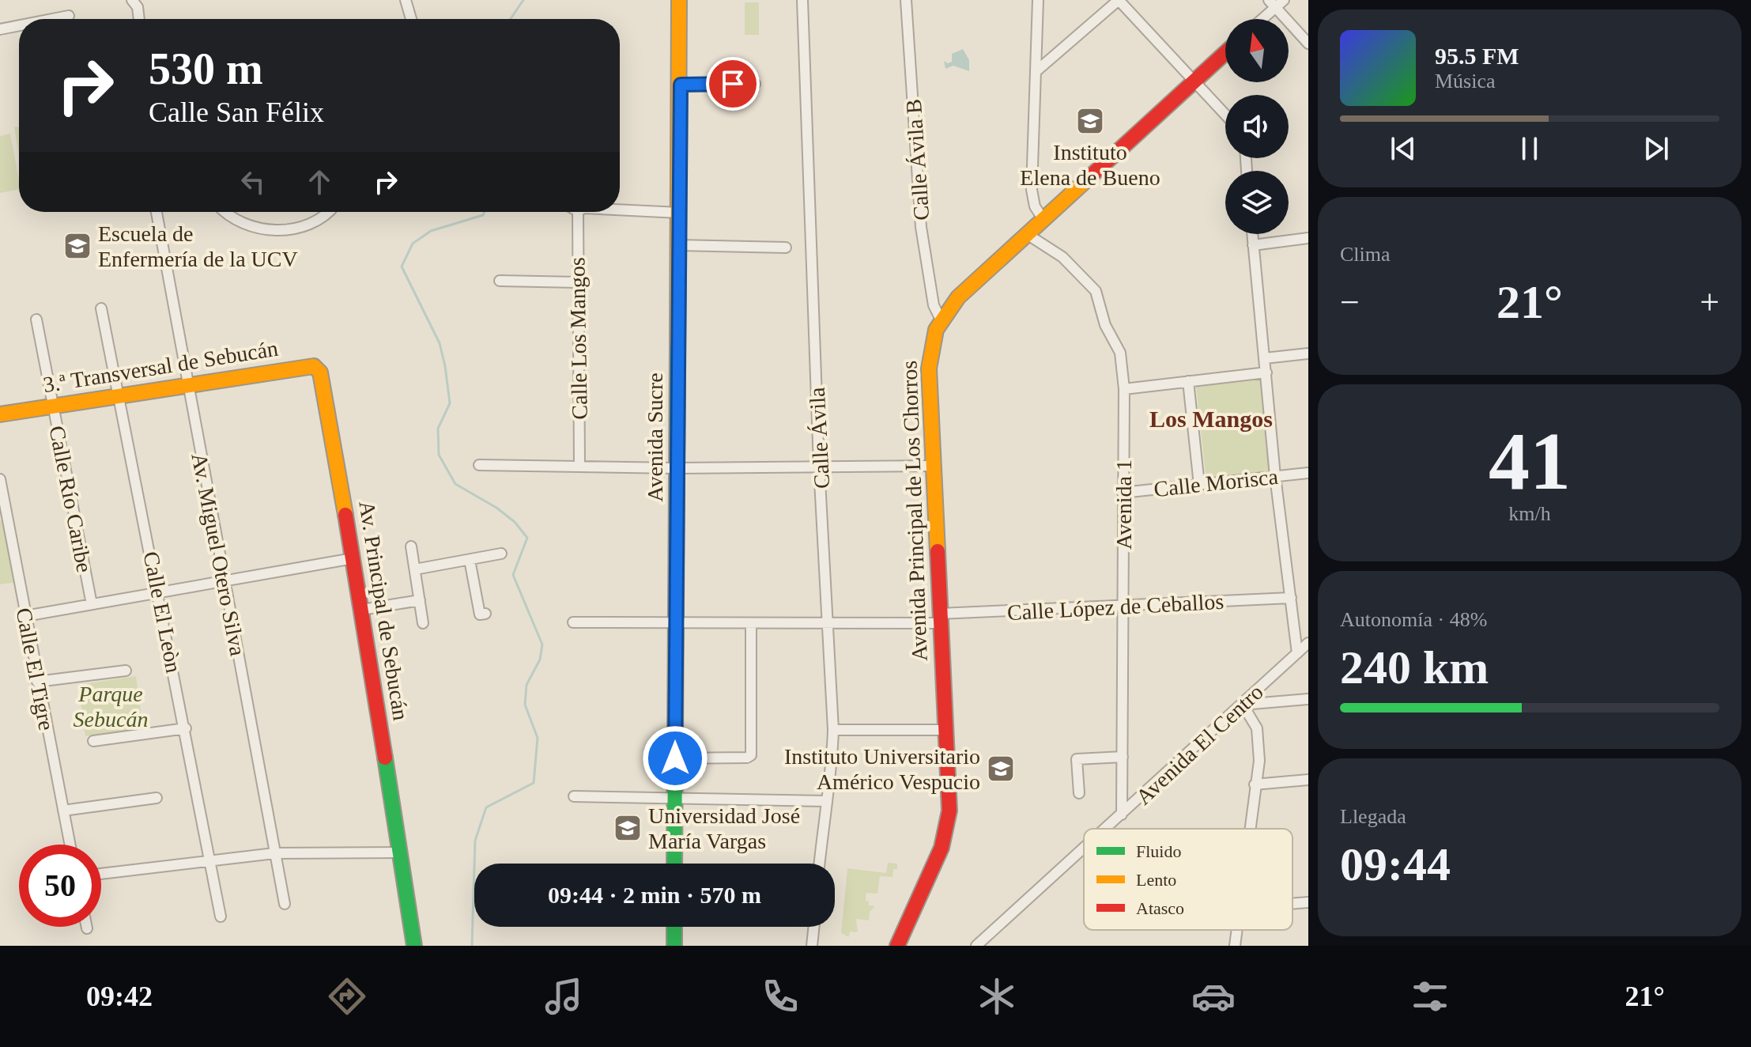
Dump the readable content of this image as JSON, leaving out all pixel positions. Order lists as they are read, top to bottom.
{
  "streets": {
    "street": [
      "Calle Ávila B",
      "Calle Los Mangos",
      "3.ª Transversal de Sebucán",
      "Avenida Sucre",
      "Calle Ávila",
      "Calle Morisca",
      "Calle Río Caribe",
      "Avenida 1",
      "Avenida Principal de Los Chorros",
      "Av. Miguel Otero Silva",
      "Calle López de Ceballos",
      "Av. Principal de Sebucán",
      "Calle El Leòn",
      "Calle El Tigre",
      "Avenida El Centro"
    ]
  },
  "crossings": [
    ["Calle Ávila B", "Avenida Principal de Los Chorros"],
    ["3.ª Transversal de Sebucán", "Calle Río Caribe"],
    ["3.ª Transversal de Sebucán", "Av. Miguel Otero Silva"],
    ["3.ª Transversal de Sebucán", "Av. Principal de Sebucán"],
    ["3.ª Transversal de Sebucán", "Calle El Leòn"],
    ["Avenida Sucre", "Calle López de Ceballos"],
    ["Calle Ávila", "Calle López de Ceballos"],
    ["Calle Morisca", "Avenida 1"],
    ["Avenida 1", "Avenida Principal de Los Chorros"],
    ["Avenida 1", "Calle López de Ceballos"],
    ["Avenida 1", "Avenida El Centro"],
    ["Avenida Principal de Los Chorros", "Calle López de Ceballos"]
  ],
  "districts": ["Los Mangos"],
  "parks": ["Parque Sebucán"],
  "places": {
    "school or university": [
      "Instituto Elena de Bueno",
      "Escuela de Enfermería de la UCV",
      "Instituto Universitario Américo Vespucio",
      "Universidad José María Vargas"
    ]
  },
  "legend": ["Fluido", "Lento", "Atasco"],
  "north": "top",
  "page": {
    "turn": ["530 m", "Calle San Félix"],
    "song": ["95.5 FM", "Música"],
    "tile": [
      "Clima",
      ["41", "km/h"],
      ["Autonomía · 48%", "240 km"],
      ["Llegada", "09:44"]
    ],
    "heat": ["−", "21°", "+"],
    "limit": "50",
    "trip": "09:44 · 2 min · 570 m",
    "tabs": ["09:42", "21°"]
  }
}
